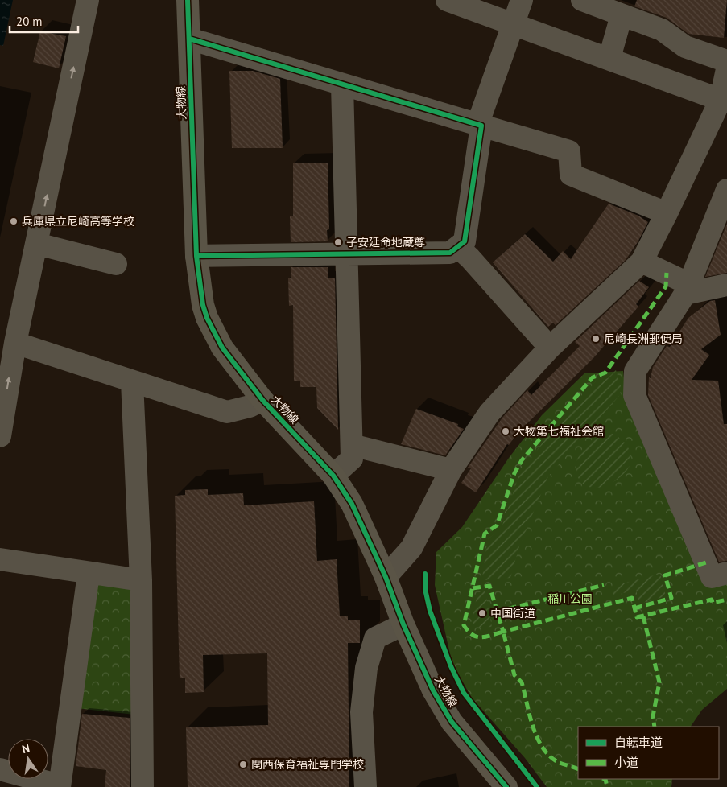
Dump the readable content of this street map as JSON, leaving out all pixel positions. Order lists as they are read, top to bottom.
{
  "streets": {
    "street": ["大物線"]
  },
  "parks": ["稲川公園"],
  "places": [
    "兵庫県立尼崎高等学校",
    "子安延命地蔵尊",
    "尼崎長洲郵便局",
    "大物第七福祉会館",
    "中国街道",
    "関西保育福祉専門学校"
  ],
  "legend": ["自転車道", "小道"],
  "scale_bar": "20 m",
  "north": "top"
}
